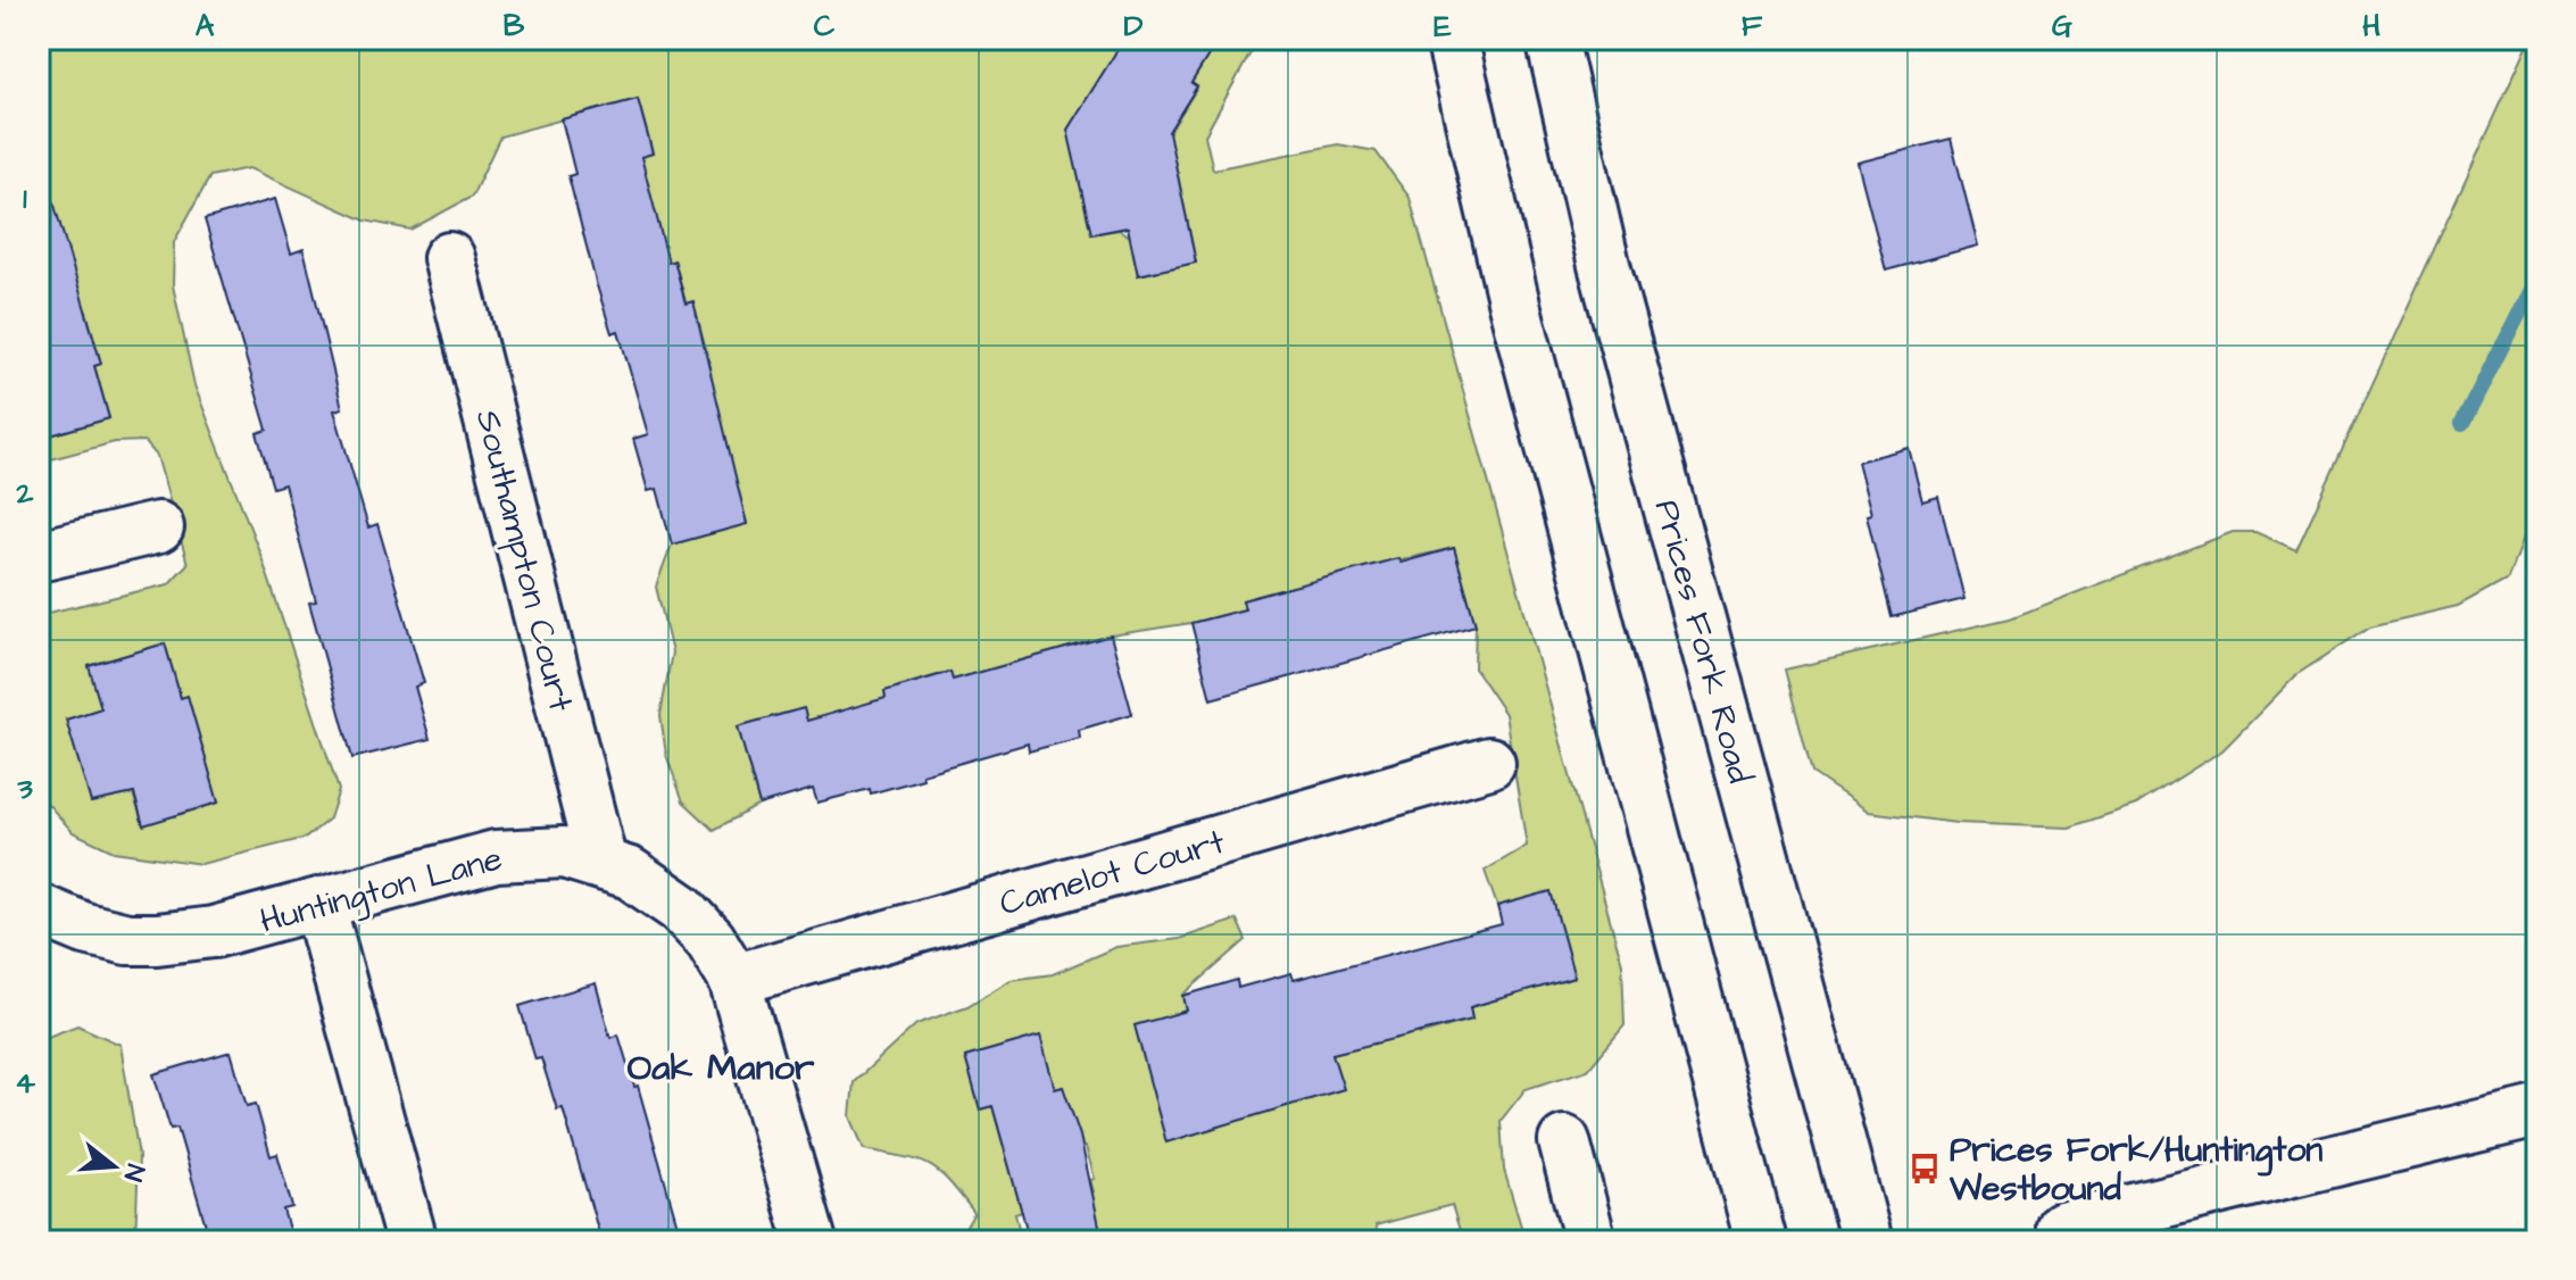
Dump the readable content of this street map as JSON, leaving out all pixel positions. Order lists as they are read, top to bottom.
{
  "streets": {
    "street": [
      "Southampton Court",
      "Prices Fork Road",
      "Camelot Court",
      "Huntington Lane"
    ]
  },
  "crossings": [
    ["Southampton Court", "Huntington Lane"],
    ["Camelot Court", "Huntington Lane"]
  ],
  "districts": ["Oak Manor"],
  "places": {
    "bus stop": ["Prices Fork/Huntington Westbound"]
  },
  "north": "right",
  "grid": {
    "columns": [
      "A",
      "B",
      "C",
      "D",
      "E",
      "F",
      "G",
      "H"
    ],
    "rows": [
      "1",
      "2",
      "3",
      "4"
    ]
  }
}
